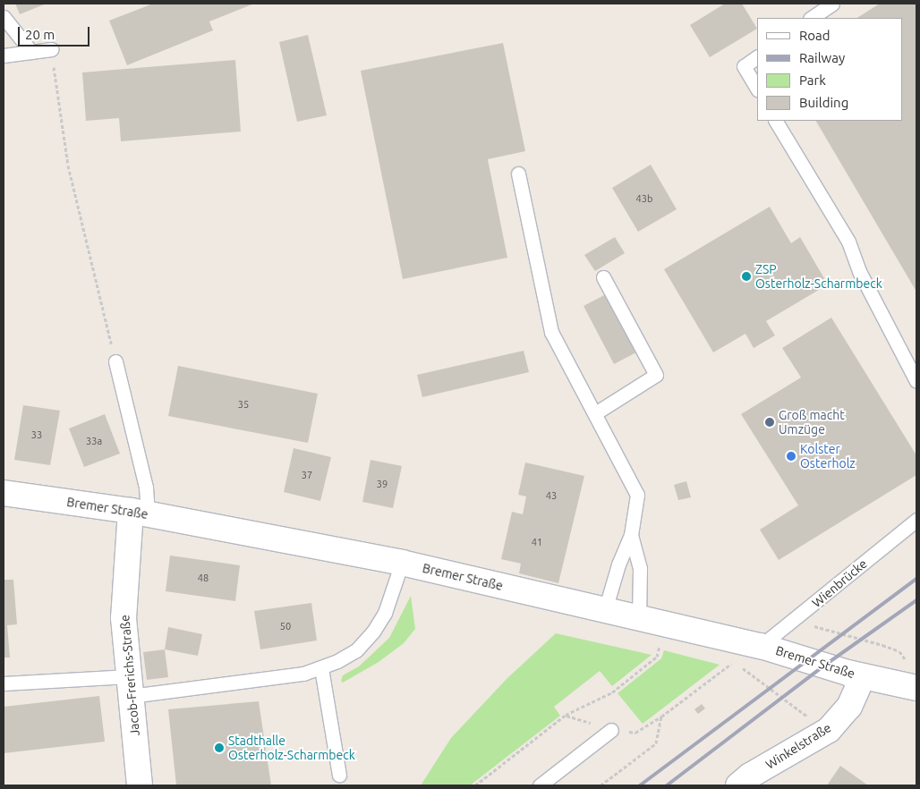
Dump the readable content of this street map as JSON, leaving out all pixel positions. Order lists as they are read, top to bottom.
{
  "streets": {
    "street": ["Bremer Straße", "Jacob-Frerichs-Straße", "Winkelstraße"],
    "lane": ["Wienbrücke"]
  },
  "crossings": [
    ["Bremer Straße", "Wienbrücke"],
    ["Bremer Straße", "Jacob-Frerichs-Straße"],
    ["Bremer Straße", "Winkelstraße"]
  ],
  "places": [
    "ZSP Osterholz-Scharmbeck",
    "Groß macht Umzüge",
    "Kolster Osterholz",
    "Stadthalle Osterholz-Scharmbeck"
  ],
  "house_numbers": [
    "43b",
    "35",
    "33",
    "33a",
    "37",
    "39",
    "43",
    "41",
    "48",
    "50"
  ],
  "legend": [
    "Road",
    "Railway",
    "Park",
    "Building"
  ],
  "scale_bar": "20 m"
}
